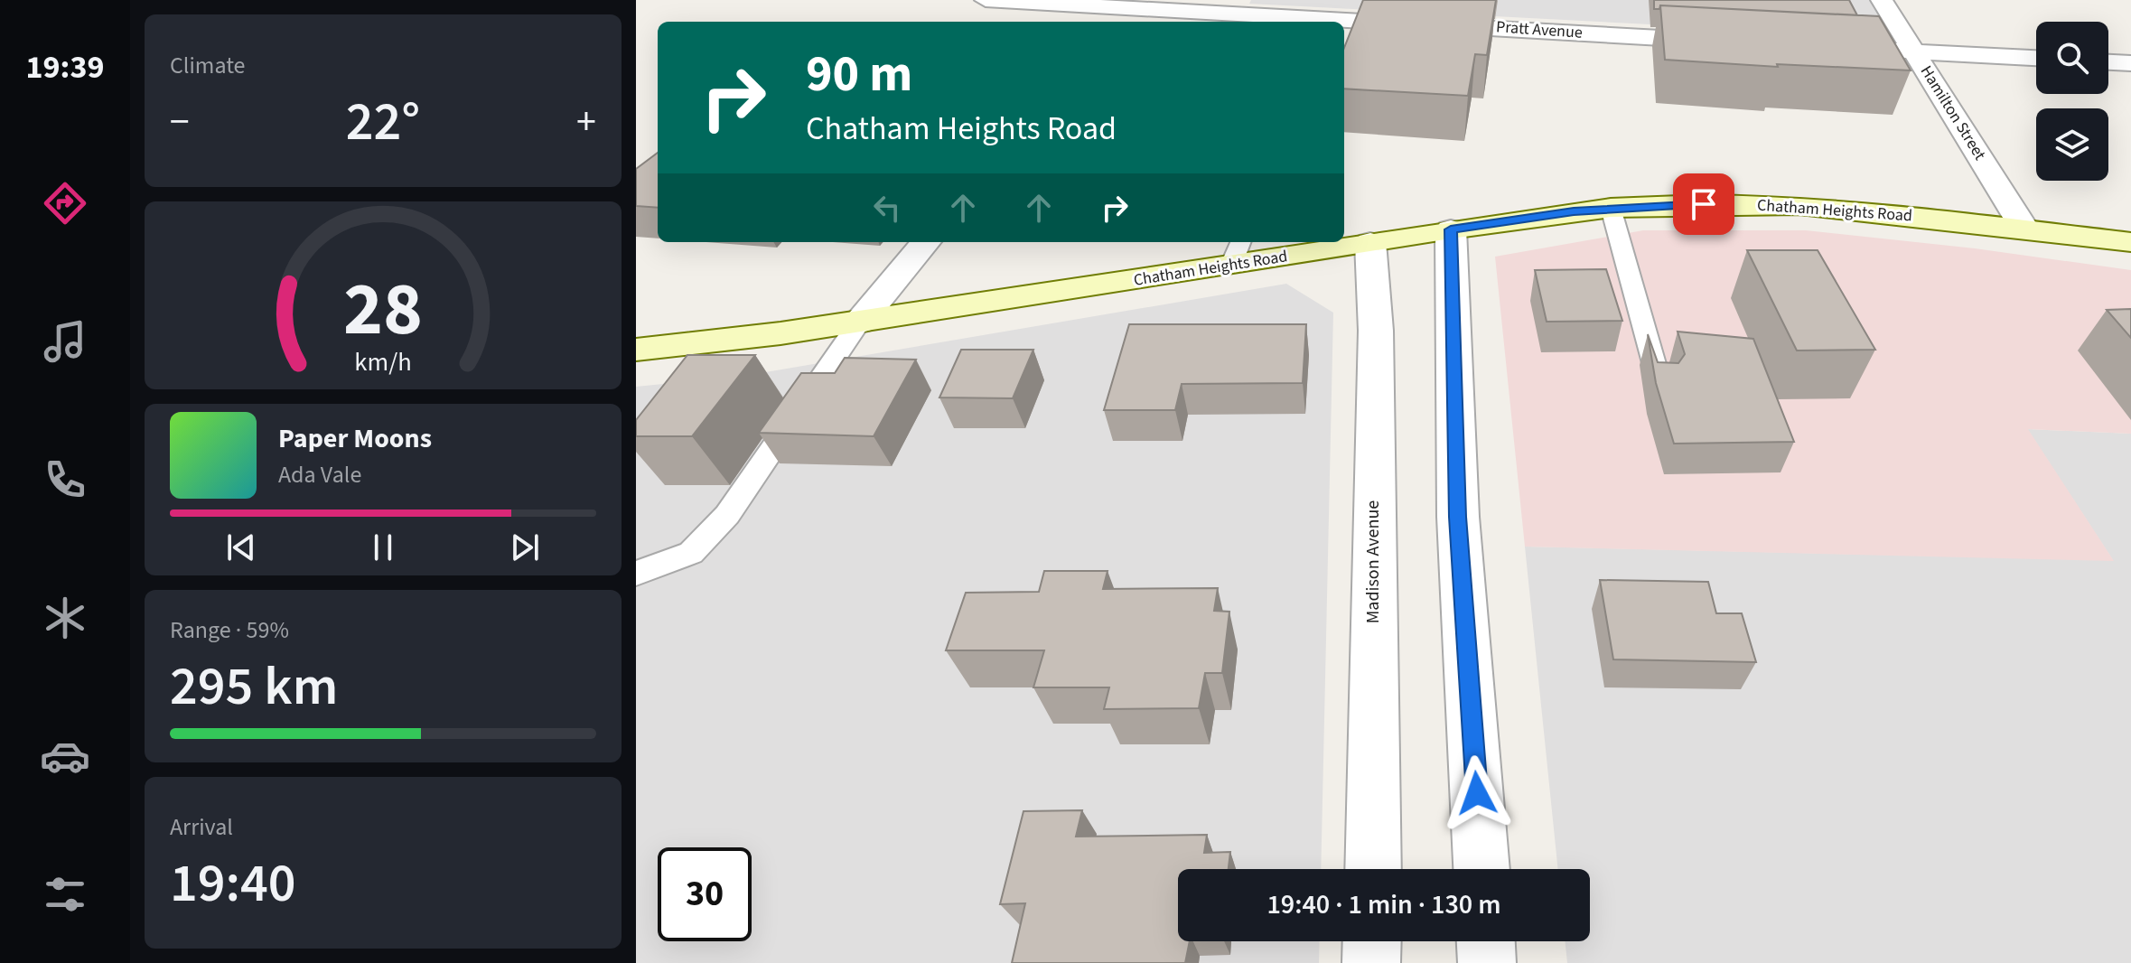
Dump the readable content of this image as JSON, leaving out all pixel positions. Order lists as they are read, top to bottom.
{
  "streets": {
    "main road": ["Chatham Heights Road"],
    "street": ["Pratt Avenue", "Hamilton Street", "Madison Avenue"]
  },
  "crossings": [
    ["Hamilton Street", "Chatham Heights Road"],
    ["Chatham Heights Road", "Madison Avenue"]
  ],
  "page": {
    "tabs": "19:39",
    "tile": [
      "Climate",
      ["Range · 59%", "295 km"],
      ["Arrival", "19:40"]
    ],
    "turn": ["90 m", "Chatham Heights Road"],
    "heat": ["−", "22°", "+"],
    "song": ["Paper Moons", "Ada Vale"],
    "limit": "30",
    "trip": "19:40 · 1 min · 130 m",
    "gauge": ["28", "km/h"]
  }
}
